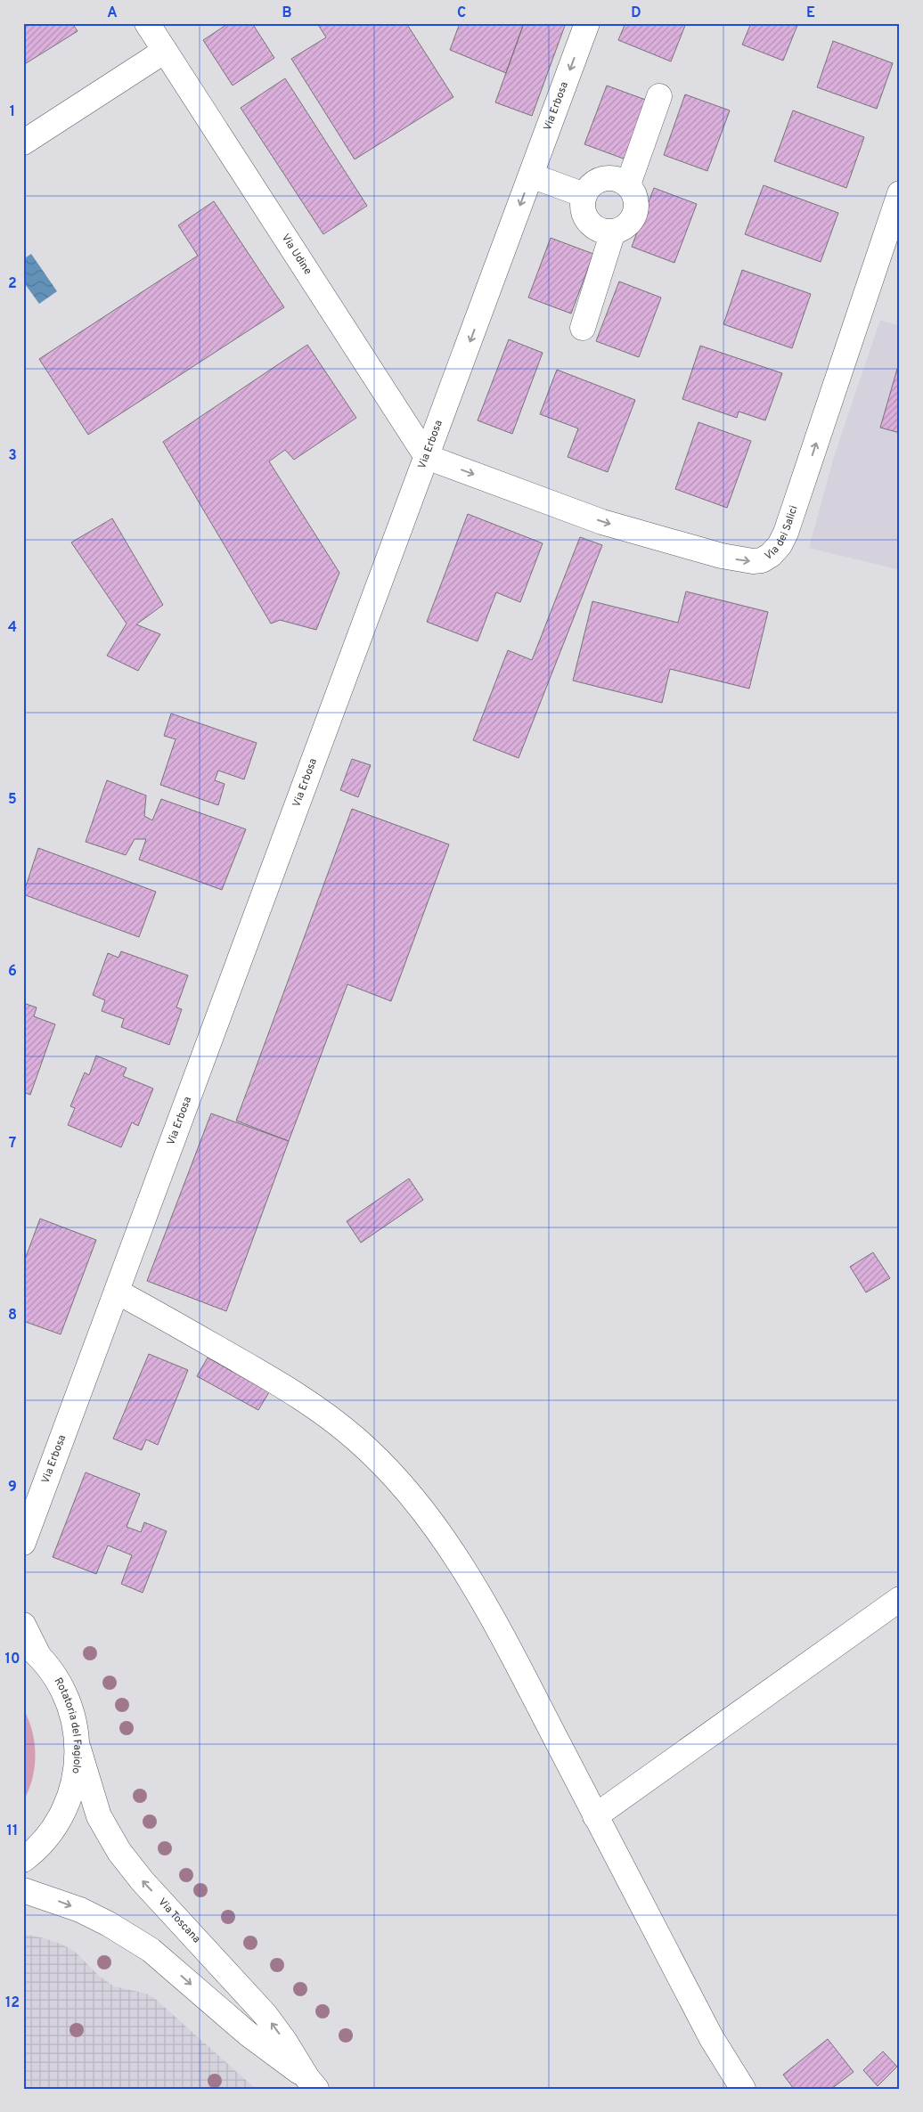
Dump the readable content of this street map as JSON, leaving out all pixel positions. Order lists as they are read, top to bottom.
{
  "streets": {
    "street": [
      "Via Erbosa",
      "Via Udine",
      "Via dei Salici",
      "Rotatoria del Fagiolo",
      "Via Toscana"
    ]
  },
  "crossings": [
    ["Via Erbosa", "Via Udine"],
    ["Via Erbosa", "Via dei Salici"],
    ["Via Udine", "Via dei Salici"],
    ["Rotatoria del Fagiolo", "Via Toscana"]
  ],
  "grid": {
    "columns": [
      "A",
      "B",
      "C",
      "D",
      "E"
    ],
    "rows": [
      "1",
      "2",
      "3",
      "4",
      "5",
      "6",
      "7",
      "8",
      "9",
      "10",
      "11",
      "12"
    ]
  }
}
